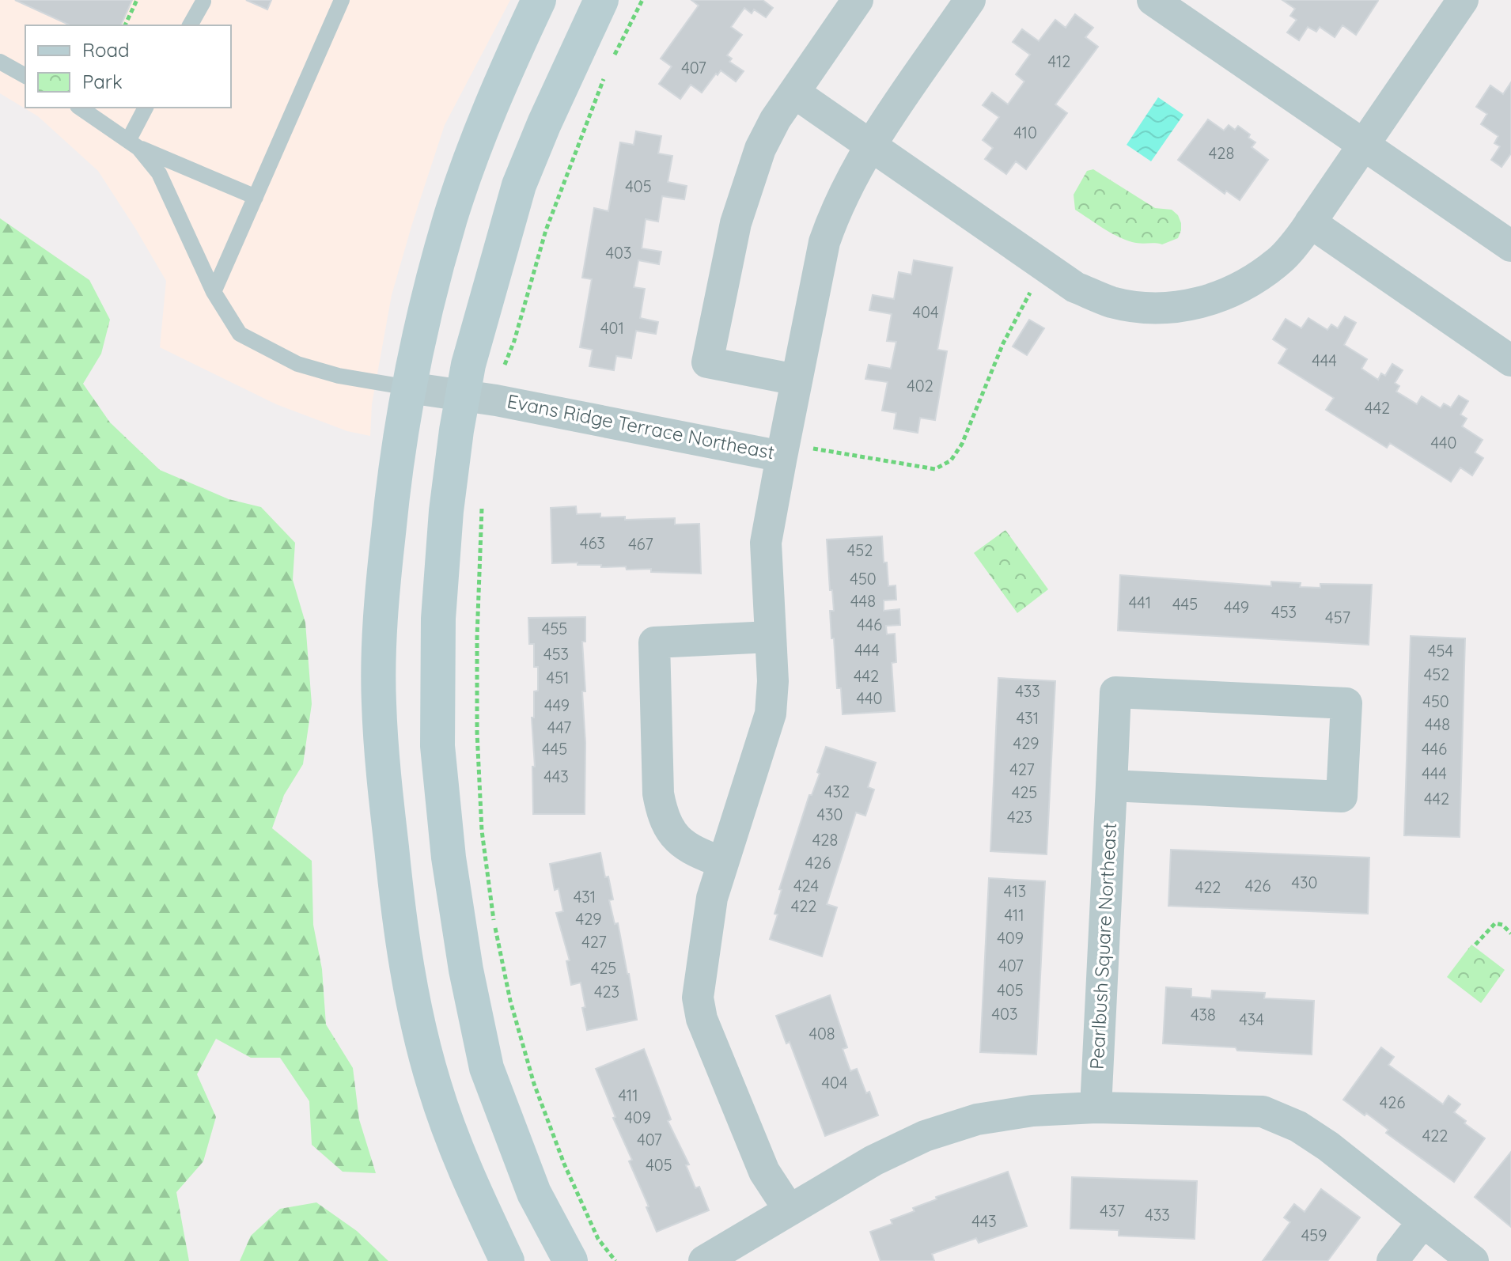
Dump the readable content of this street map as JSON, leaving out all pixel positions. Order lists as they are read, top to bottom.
{
  "streets": {
    "street": ["Evans Ridge Terrace Northeast", "Pearlbush Square Northeast"]
  },
  "house_numbers": [
    "412",
    "407",
    "410",
    "428",
    "405",
    "403",
    "404",
    "401",
    "444",
    "402",
    "442",
    "440",
    "463",
    "467",
    "452",
    "450",
    "448",
    "441",
    "445",
    "449",
    "453",
    "457",
    "446",
    "455",
    "444",
    "454",
    "453",
    "452",
    "442",
    "451",
    "433",
    "440",
    "450",
    "449",
    "431",
    "448",
    "447",
    "429",
    "445",
    "446",
    "427",
    "444",
    "443",
    "432",
    "425",
    "442",
    "430",
    "423",
    "428",
    "426",
    "430",
    "424",
    "426",
    "422",
    "413",
    "431",
    "422",
    "411",
    "429",
    "409",
    "427",
    "407",
    "425",
    "405",
    "423",
    "403",
    "438",
    "434",
    "408",
    "404",
    "411",
    "426",
    "409",
    "422",
    "407",
    "405",
    "437",
    "433",
    "443",
    "459"
  ],
  "legend": ["Road", "Park"]
}
